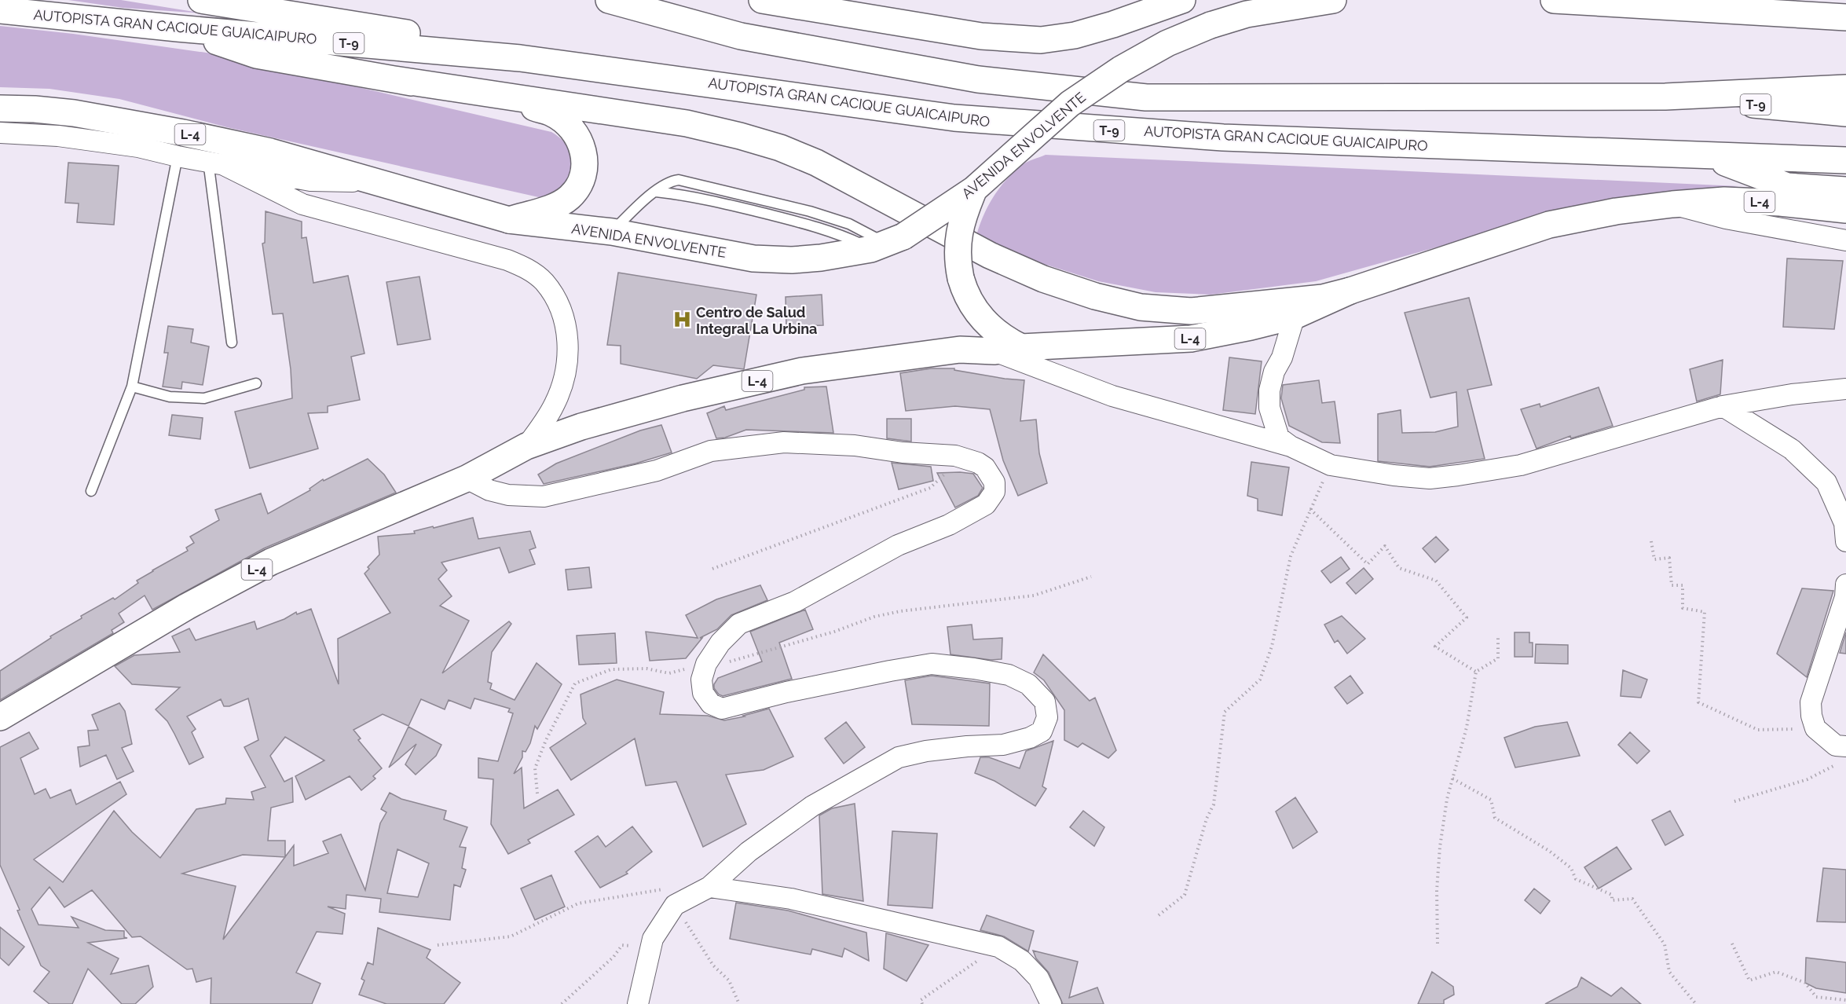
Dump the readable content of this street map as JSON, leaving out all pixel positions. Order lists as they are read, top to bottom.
{
  "streets": {
    "main road": [
      "AUTOPISTA GRAN CACIQUE GUAICAIPURO",
      "T-9",
      "L-4",
      "AVENIDA ENVOLVENTE"
    ]
  },
  "crossings": [
    ["AUTOPISTA GRAN CACIQUE GUAICAIPURO", "T-9"],
    ["L-4", "AVENIDA ENVOLVENTE"]
  ],
  "places": {
    "hospital": ["Centro de Salud Integral La Urbina"]
  }
}
